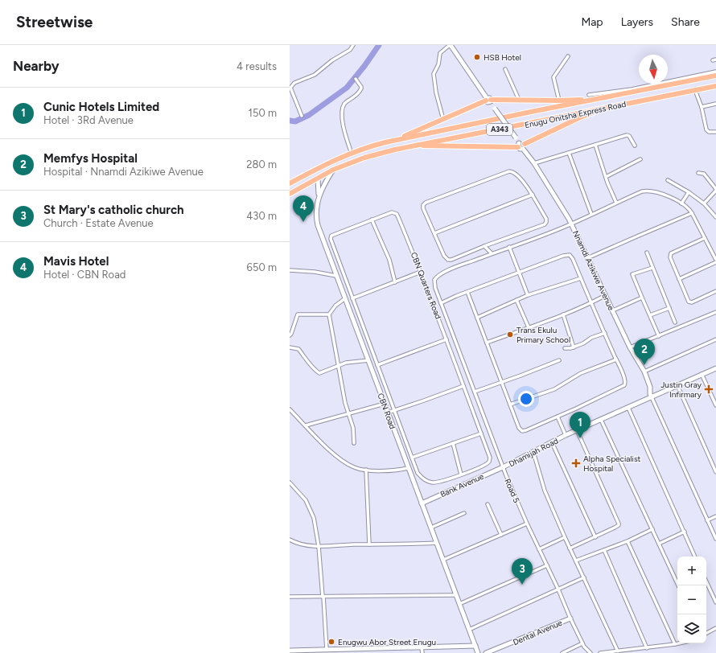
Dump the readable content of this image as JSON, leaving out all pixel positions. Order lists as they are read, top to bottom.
{
  "streets": {
    "highway": ["Enugu Onitsha Express Road", "A343"],
    "main road": [
      "Nnamdi Azikiwe Avenue",
      "CBN Road",
      "Dhamijah Road",
      "Bank Avenue",
      "Dental Avenue"
    ],
    "street": ["CBN Quarters Road", "Road 5"]
  },
  "crossings": [
    ["Enugu Onitsha Express Road", "CBN Road"],
    ["Nnamdi Azikiwe Avenue", "Dhamijah Road"],
    ["CBN Road", "Bank Avenue"],
    ["Dhamijah Road", "Bank Avenue"],
    ["Dhamijah Road", "Road 5"],
    ["Bank Avenue", "Road 5"],
    ["Road 5", "Dental Avenue"]
  ],
  "places": {
    "other": ["HSB Hotel", "Trans Ekulu Primary School", "Enugwu Abor Street Enugu"],
    "health": ["Justin Gray Infirmary", "Alpha Specialist Hospital"]
  },
  "north": "bottom",
  "page": {
    "header": "Streetwise",
    "nav": ["Map", "Layers", "Share"],
    "heading": ["Nearby", "4 results"],
    "list": [
      {
        "mark": "1",
        "name": "Cunic Hotels Limited",
        "note": "Hotel · 3Rd Avenue",
        "value": "150 m"
      },
      {
        "mark": "2",
        "name": "Memfys Hospital",
        "note": "Hospital · Nnamdi Azikiwe Avenue",
        "value": "280 m"
      },
      {
        "mark": "3",
        "name": "St Mary's catholic church",
        "note": "Church · Estate Avenue",
        "value": "430 m"
      },
      {
        "mark": "4",
        "name": "Mavis Hotel",
        "note": "Hotel · CBN Road",
        "value": "650 m"
      }
    ],
    "pins": [
      "4",
      "2",
      "1",
      "3"
    ],
    "map_buttons": ["+", "−"]
  }
}
